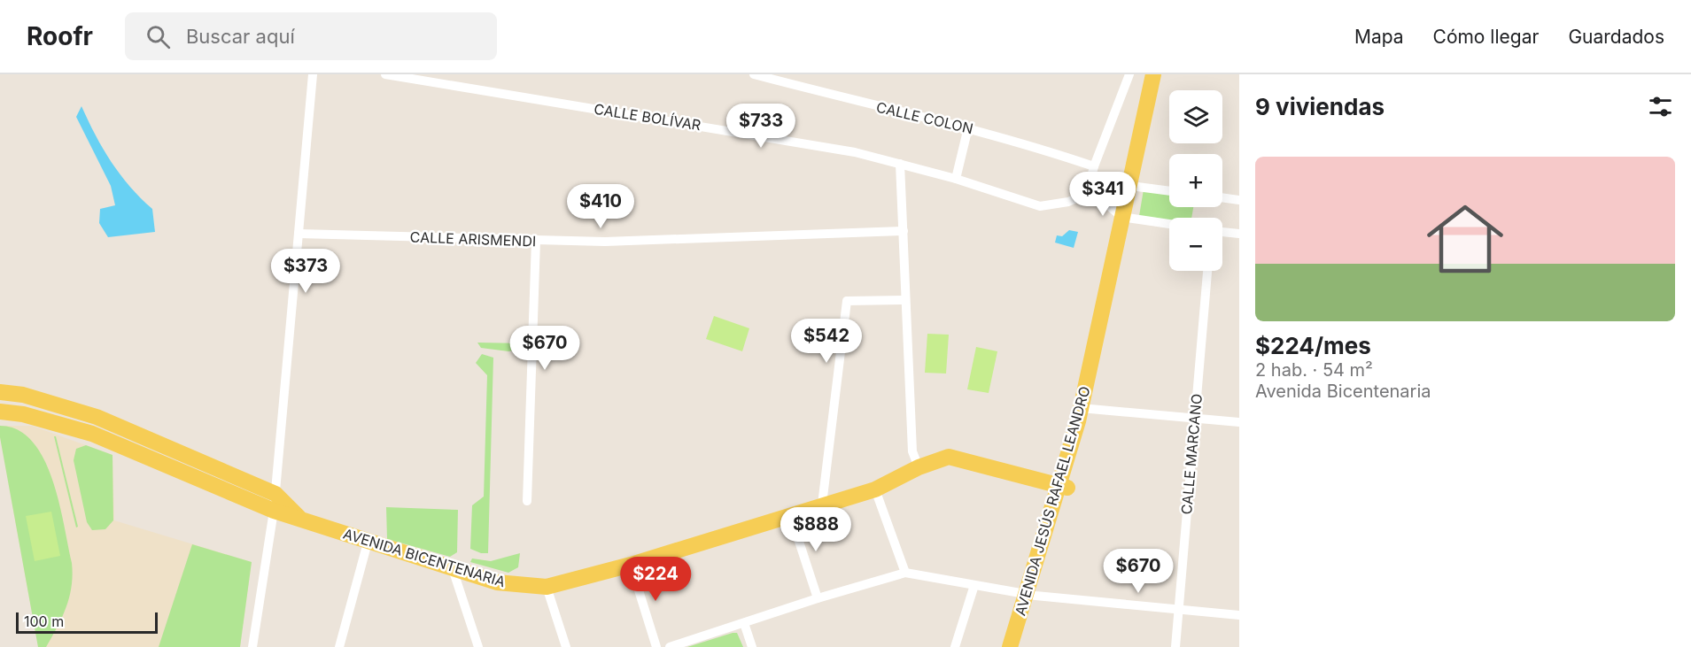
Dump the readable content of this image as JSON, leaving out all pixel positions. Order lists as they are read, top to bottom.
{
  "streets": {
    "main road": ["AVENIDA JESÚS RAFAEL LEANDRO", "AVENIDA BICENTENARIA"],
    "street": [
      "CALLE BOLÍVAR",
      "CALLE COLON",
      "CALLE ARISMENDI",
      "CALLE MARCANO"
    ]
  },
  "crossings": [
    ["AVENIDA JESÚS RAFAEL LEANDRO", "AVENIDA BICENTENARIA"]
  ],
  "scale_bar": "100 m",
  "page": {
    "header": "Roofr",
    "search": "Buscar aquí",
    "nav": ["Mapa", "Cómo llegar", "Guardados"],
    "heading": "9 viviendas",
    "map_buttons": ["+", "−"],
    "price": [
      "$733",
      "$341",
      "$410",
      "$373",
      "$542",
      "$670",
      "$888",
      "$670",
      "$224"
    ],
    "list": [
      {
        "name": "$224/mes",
        "note": "2 hab. · 54 m² · Avenida Bicentenaria"
      }
    ],
    "scale": "100 m"
  }
}
